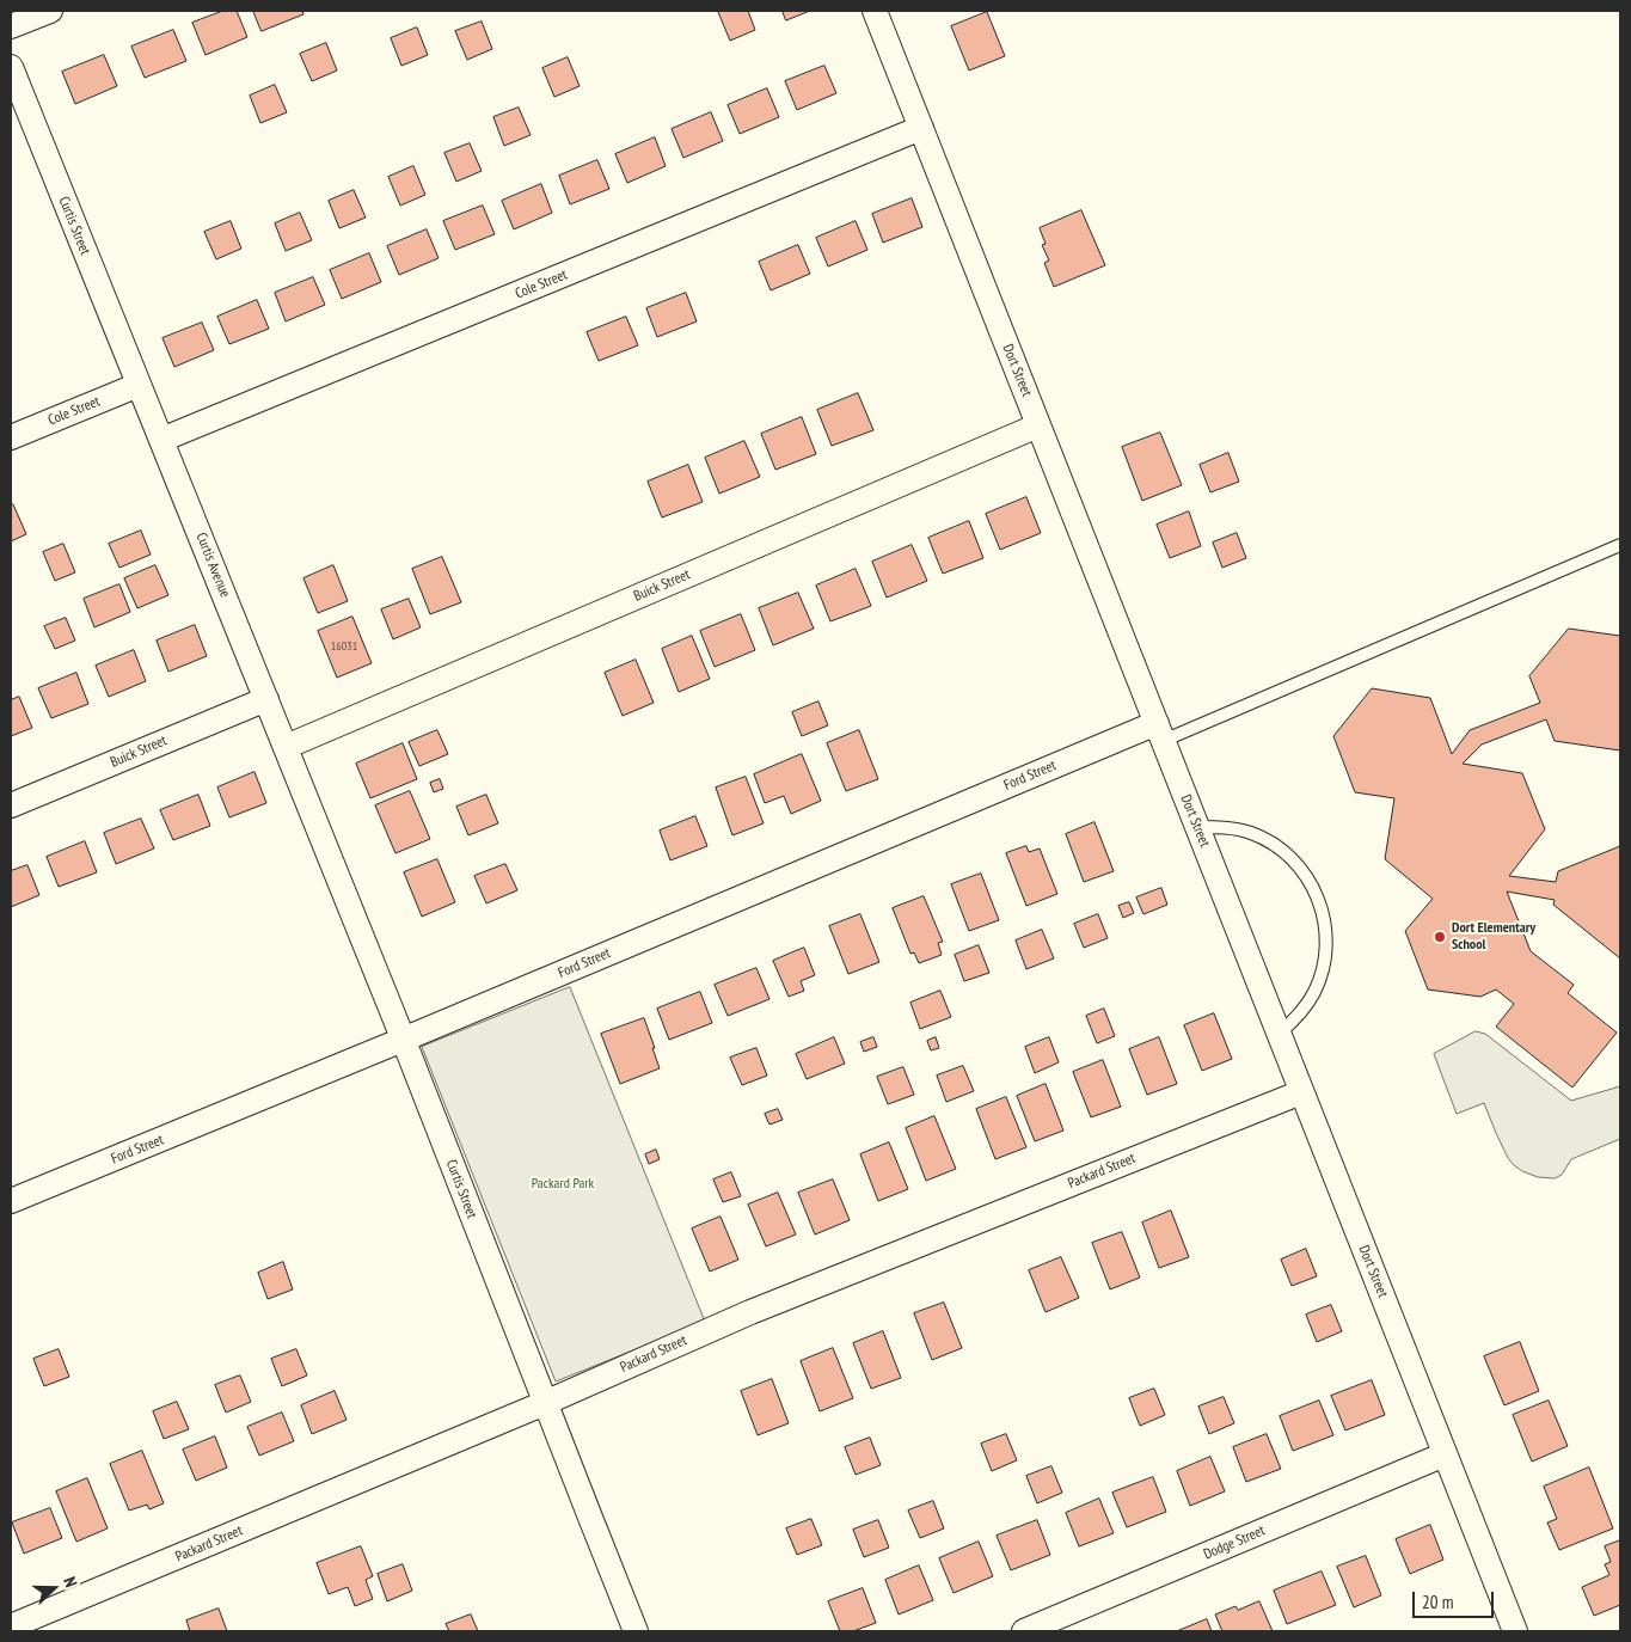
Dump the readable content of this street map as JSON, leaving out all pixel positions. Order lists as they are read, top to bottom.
{
  "streets": {
    "street": [
      "Curtis Street",
      "Cole Street",
      "Dort Street",
      "Curtis Avenue",
      "Buick Street",
      "Ford Street",
      "Packard Street",
      "Dodge Street"
    ]
  },
  "crossings": [
    ["Curtis Street", "Cole Street"],
    ["Curtis Street", "Curtis Avenue"],
    ["Curtis Street", "Buick Street"],
    ["Curtis Street", "Ford Street"],
    ["Curtis Street", "Packard Street"],
    ["Cole Street", "Dort Street"],
    ["Cole Street", "Curtis Avenue"],
    ["Dort Street", "Buick Street"],
    ["Dort Street", "Ford Street"],
    ["Dort Street", "Packard Street"],
    ["Dort Street", "Dodge Street"],
    ["Curtis Avenue", "Buick Street"]
  ],
  "parks": ["Packard Park"],
  "places": ["Dort Elementary School"],
  "house_numbers": ["16031"],
  "scale_bar": "20 m",
  "north": "right"
}
